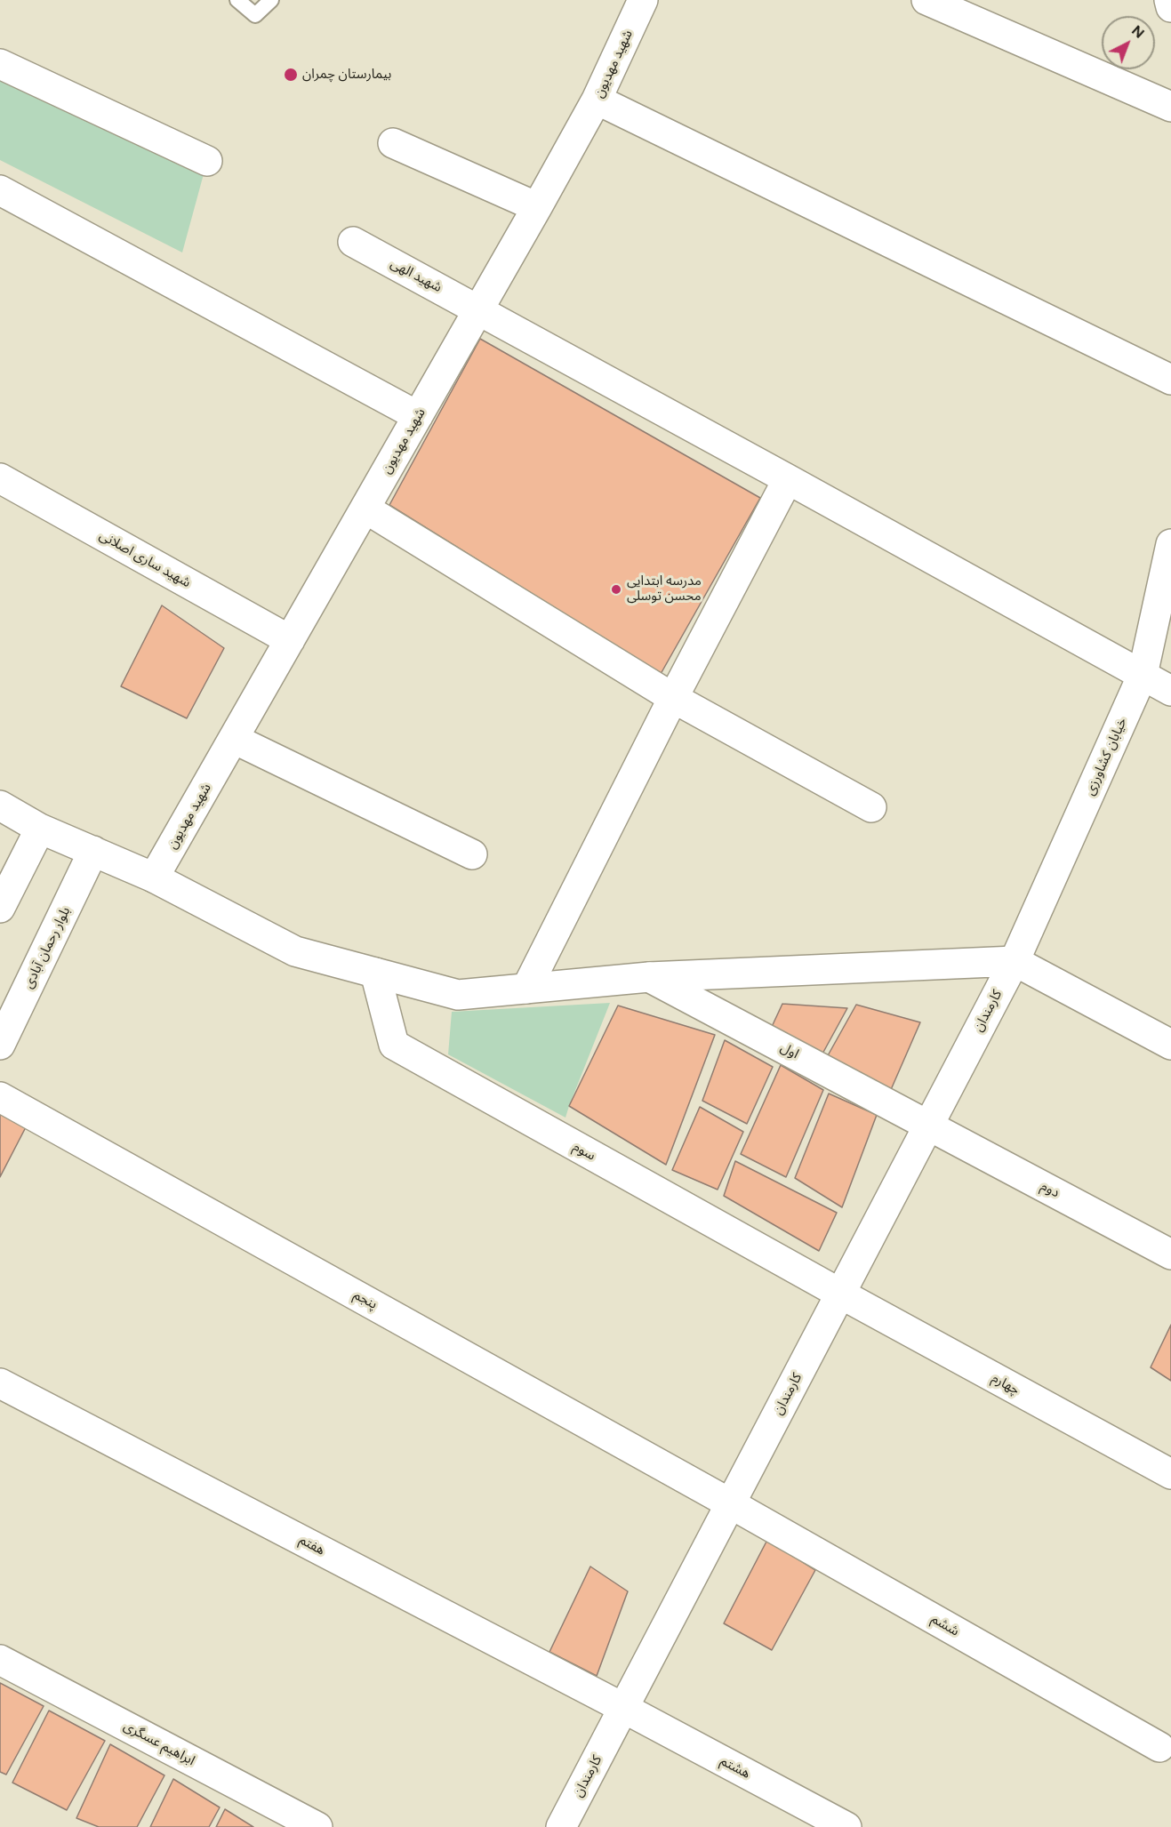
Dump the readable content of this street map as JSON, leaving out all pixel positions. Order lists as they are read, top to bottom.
{
  "streets": {
    "street": [
      "شهید مهدیون",
      "شهید الهی",
      "شهید ساری اصلانی",
      "خیابان کشاورزی",
      "بلوار رحمان آبادی",
      "کارمندان",
      "اول",
      "سوم",
      "دوم",
      "پنجم",
      "چهارم",
      "هفتم",
      "ششم",
      "ابراهیم عسگری",
      "هشتم"
    ]
  },
  "crossings": [
    ["شهید مهدیون", "شهید الهی"],
    ["شهید مهدیون", "شهید ساری اصلانی"],
    ["شهید الهی", "خیابان کشاورزی"],
    ["خیابان کشاورزی", "کارمندان"],
    ["کارمندان", "اول"],
    ["کارمندان", "سوم"],
    ["کارمندان", "دوم"],
    ["کارمندان", "پنجم"],
    ["کارمندان", "چهارم"],
    ["کارمندان", "هفتم"],
    ["کارمندان", "ششم"],
    ["کارمندان", "هشتم"],
    ["اول", "دوم"],
    ["سوم", "چهارم"],
    ["پنجم", "ششم"],
    ["هفتم", "هشتم"]
  ],
  "places": ["بیمارستان چمران", "مدرسه ابتدایی محسن توسلی"],
  "north": "top right"
}
